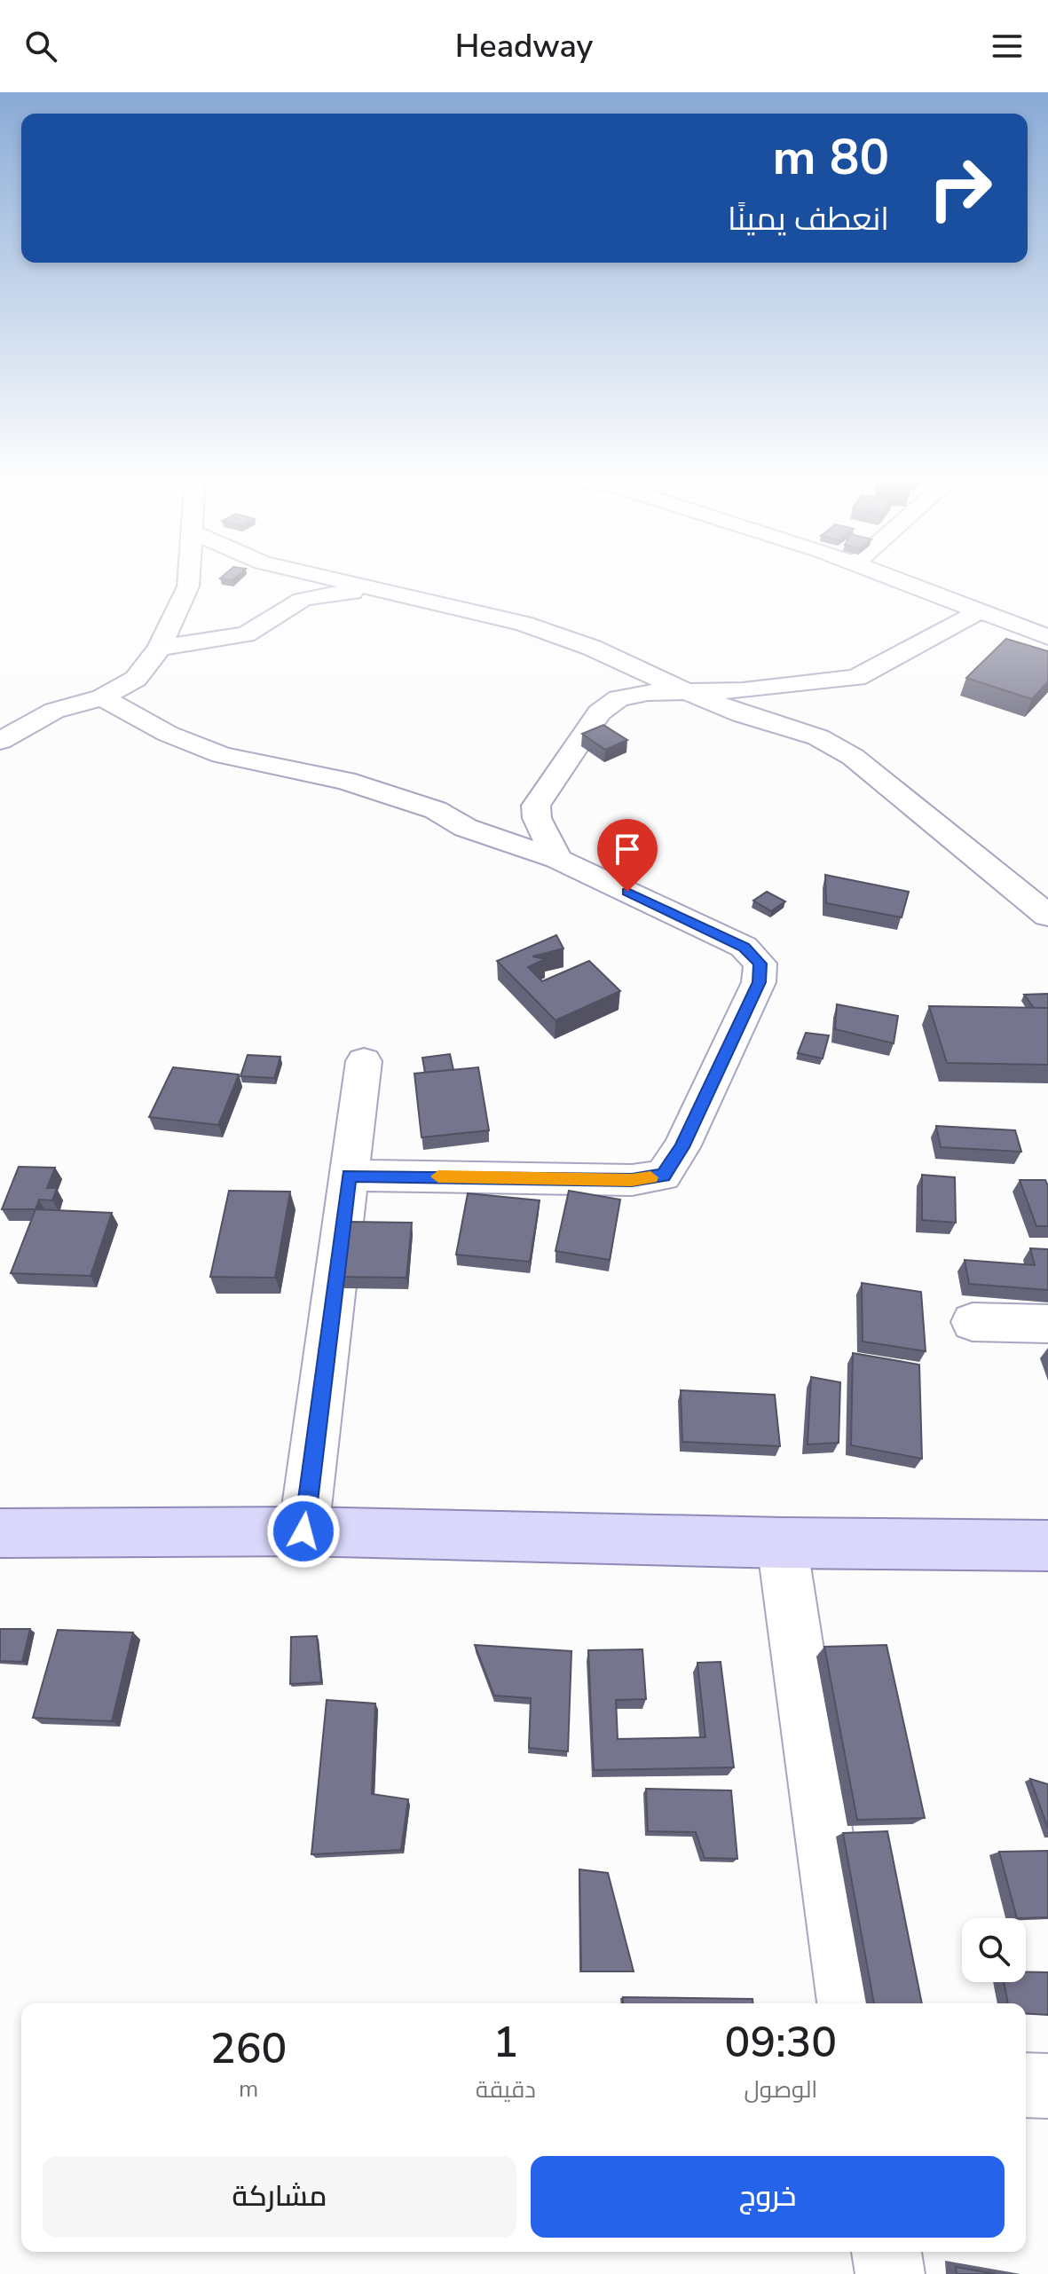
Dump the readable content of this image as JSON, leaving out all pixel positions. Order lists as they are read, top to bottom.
{
  "page": {
    "header": "Headway",
    "turn": ["80 m", "انعطف يمينًا"],
    "eta": [
      "09:30",
      "الوصول",
      "1",
      "دقيقة",
      "260",
      "m"
    ],
    "buttons": ["خروج", "مشاركة"]
  }
}
